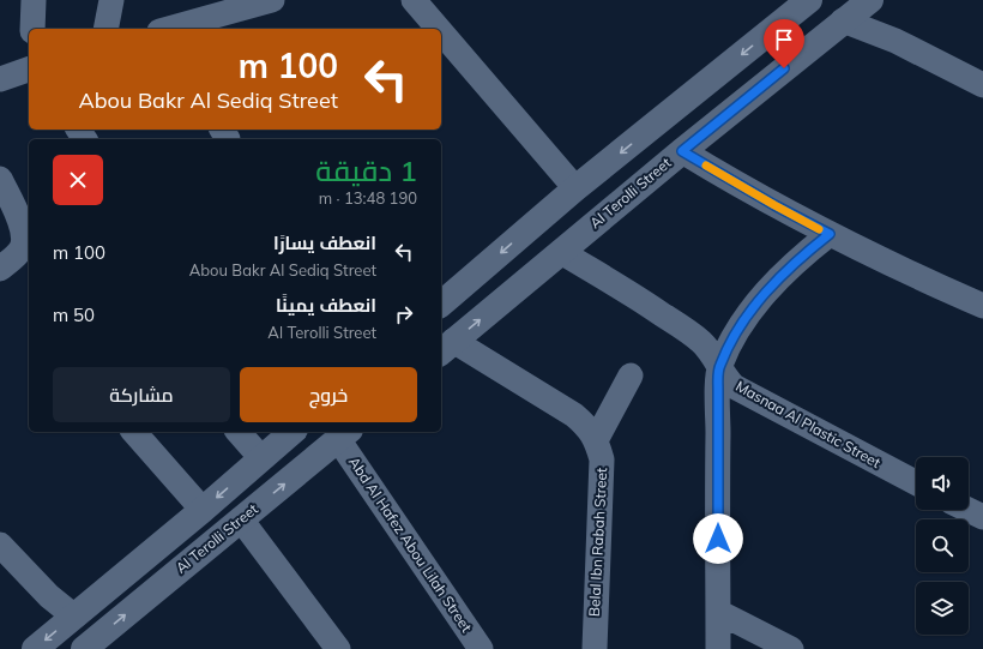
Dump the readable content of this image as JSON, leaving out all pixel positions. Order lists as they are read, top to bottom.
{
  "streets": {
    "street": [
      "Al Terolli Street",
      "Masnaa Al Plastic Street",
      "Belal Ibn Rabah Street",
      "Abd Al Hafez Abou Lilah Street"
    ]
  },
  "crossings": [
    ["Al Terolli Street", "Masnaa Al Plastic Street"],
    ["Al Terolli Street", "Belal Ibn Rabah Street"],
    ["Al Terolli Street", "Abd Al Hafez Abou Lilah Street"]
  ],
  "page": {
    "turn": ["100 m", "Abou Bakr Al Sediq Street"],
    "heading": ["1 دقيقة", "190 m · 13:48"],
    "list": [
      {
        "name": "انعطف يسارًا",
        "note": "Abou Bakr Al Sediq Street",
        "value": "100 m"
      },
      {
        "name": "انعطف يمينًا",
        "note": "Al Terolli Street",
        "value": "50 m"
      }
    ],
    "buttons": ["خروج", "مشاركة"]
  }
}
